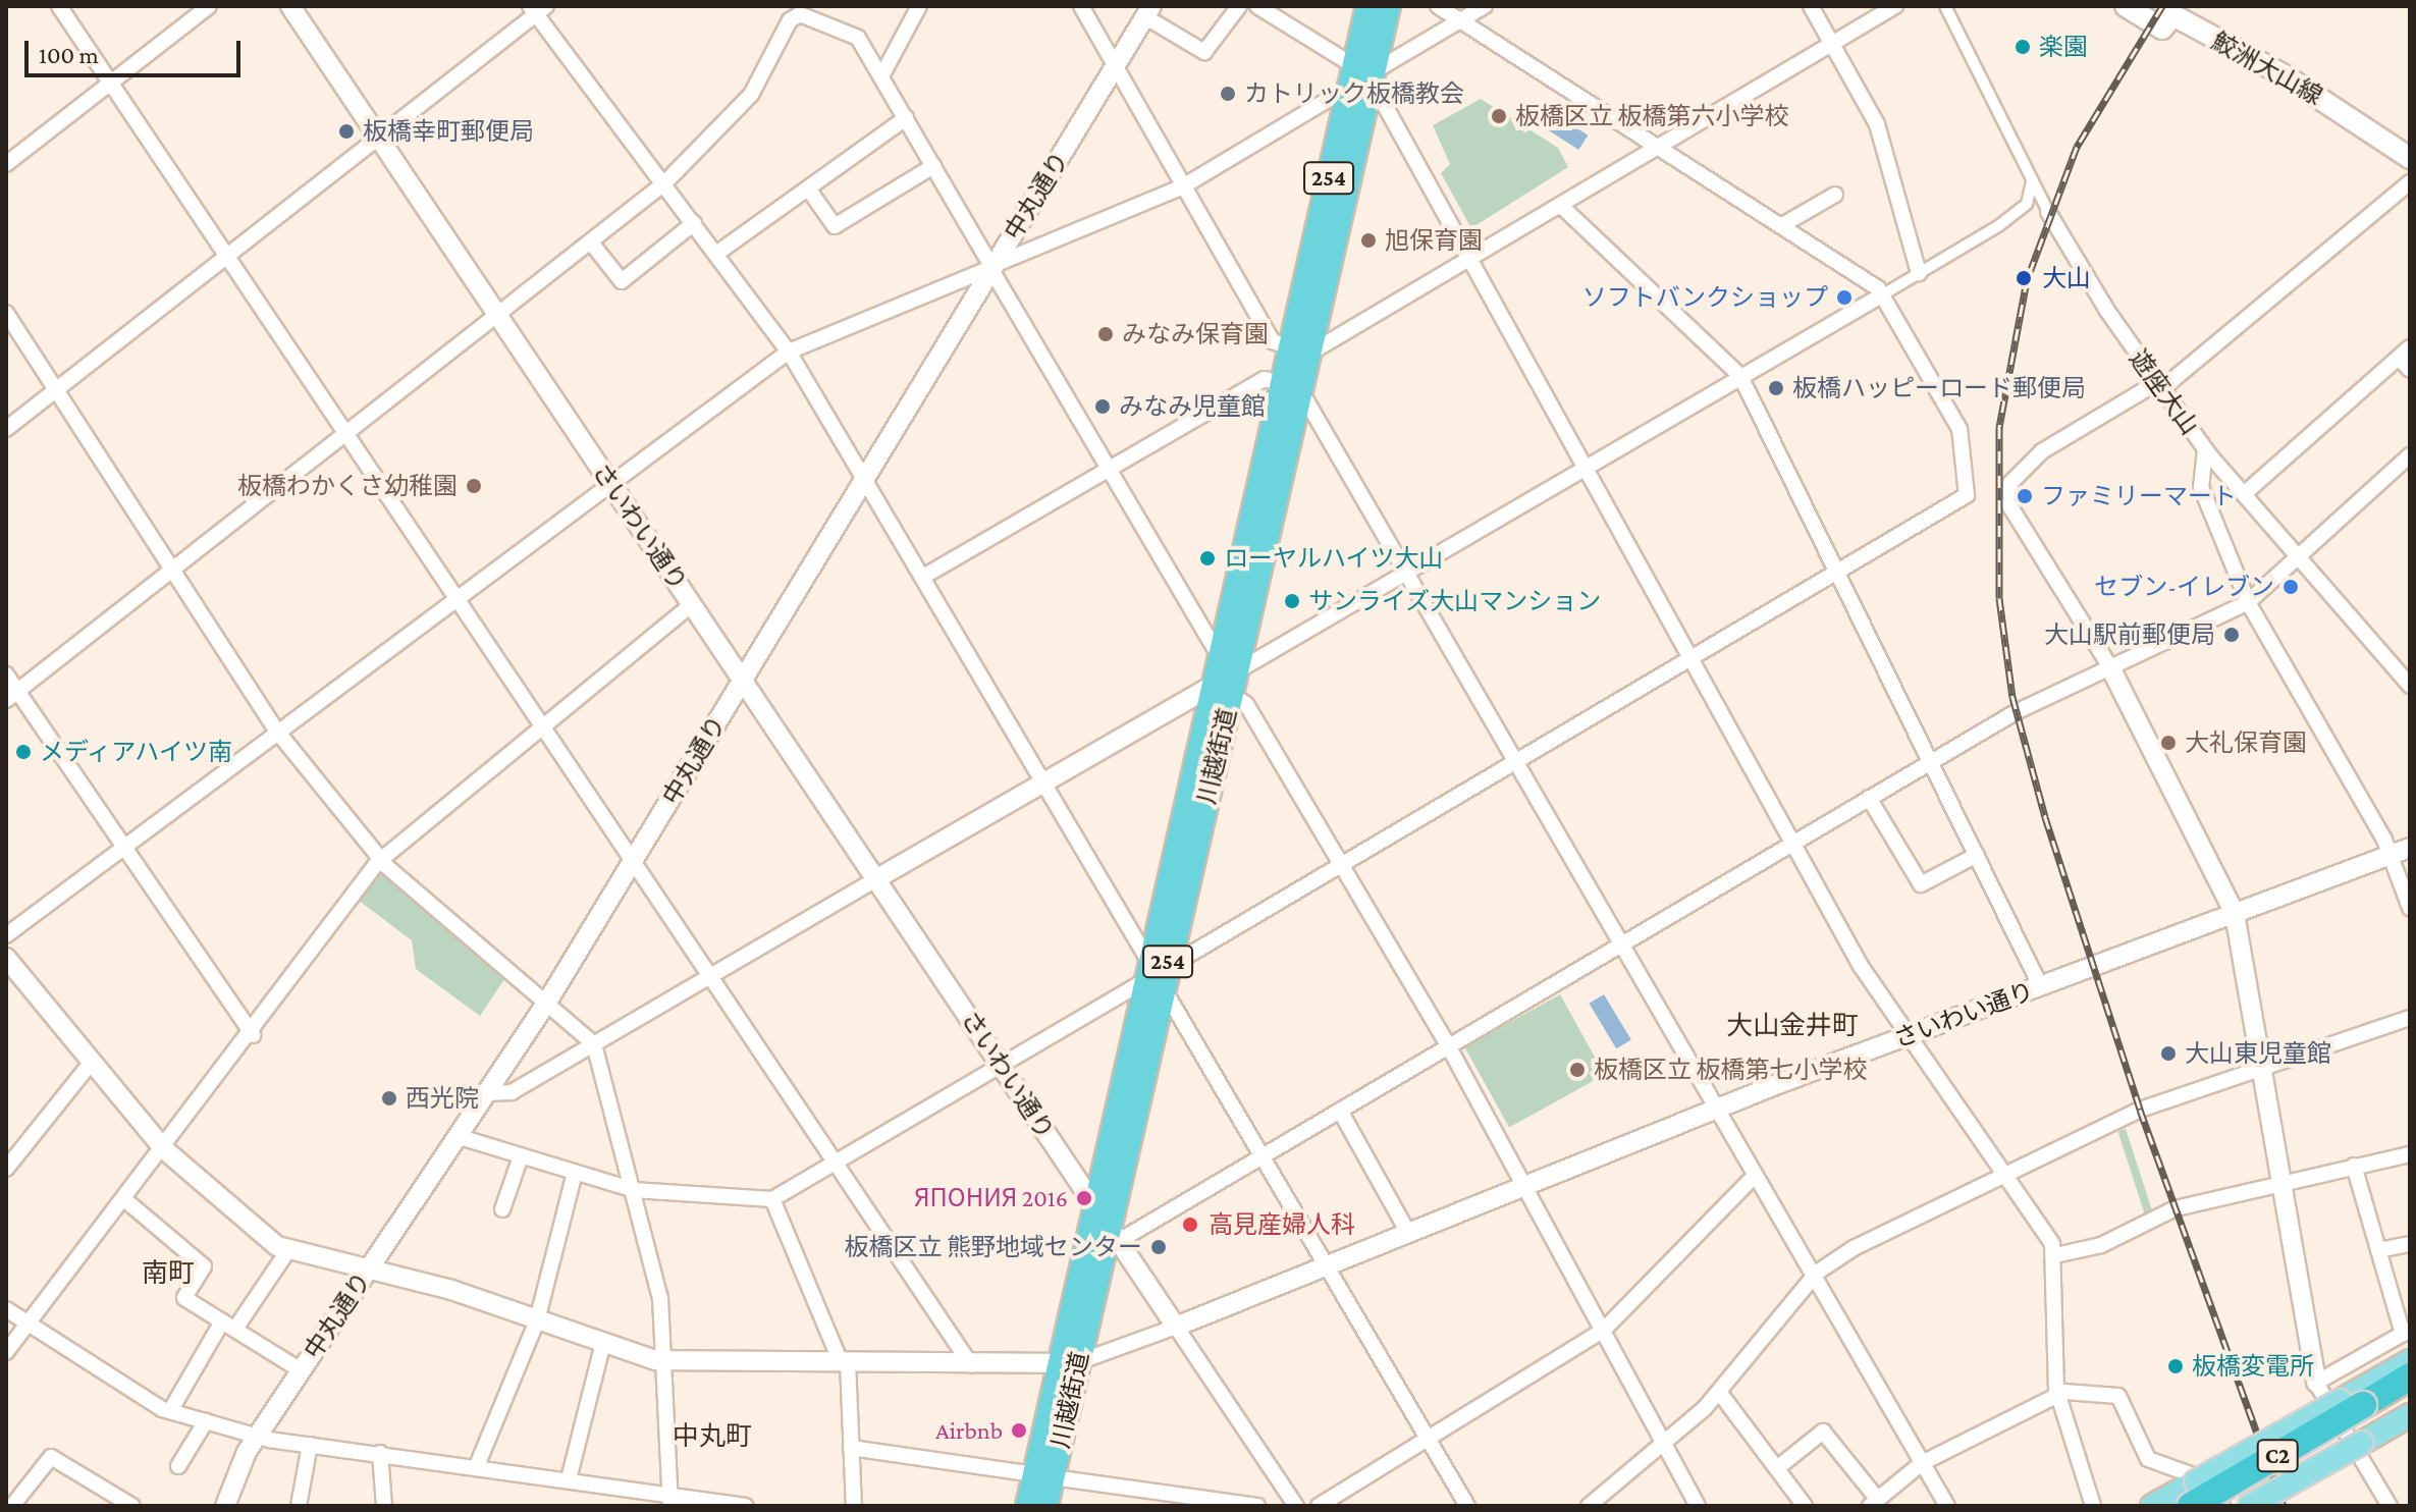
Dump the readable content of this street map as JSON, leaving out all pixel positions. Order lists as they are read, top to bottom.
{
  "streets": {
    "highway": ["254", "川越街道", "C2"],
    "main road": ["鮫洲大山線"],
    "street": ["中丸通り", "遊座大山", "さいわい通り"]
  },
  "crossings": [
    ["中丸通り", "さいわい通り"],
    ["さいわい通り", "川越街道"]
  ],
  "districts": ["大山金井町", "南町", "中丸町"],
  "places": [
    "楽園",
    "カトリック板橋教会",
    "板橋区立 板橋第六小学校",
    "板橋幸町郵便局",
    "旭保育園",
    "大山",
    "ソフトバンクショップ",
    "みなみ保育園",
    "板橋ハッピーロード郵便局",
    "みなみ児童館",
    "板橋わかくさ幼稚園",
    "ファミリーマート",
    "ローヤルハイツ大山",
    "セブン-イレブン",
    "サンライズ大山マンション",
    "大山駅前郵便局",
    "大礼保育園",
    "メディアハイツ南",
    "大山東児童館",
    "板橋区立 板橋第七小学校",
    "西光院",
    "ЯПОНИЯ 2016",
    "高見産婦人科",
    "板橋区立 熊野地域センター",
    "板橋変電所",
    "Airbnb"
  ],
  "scale_bar": "100 m"
}
